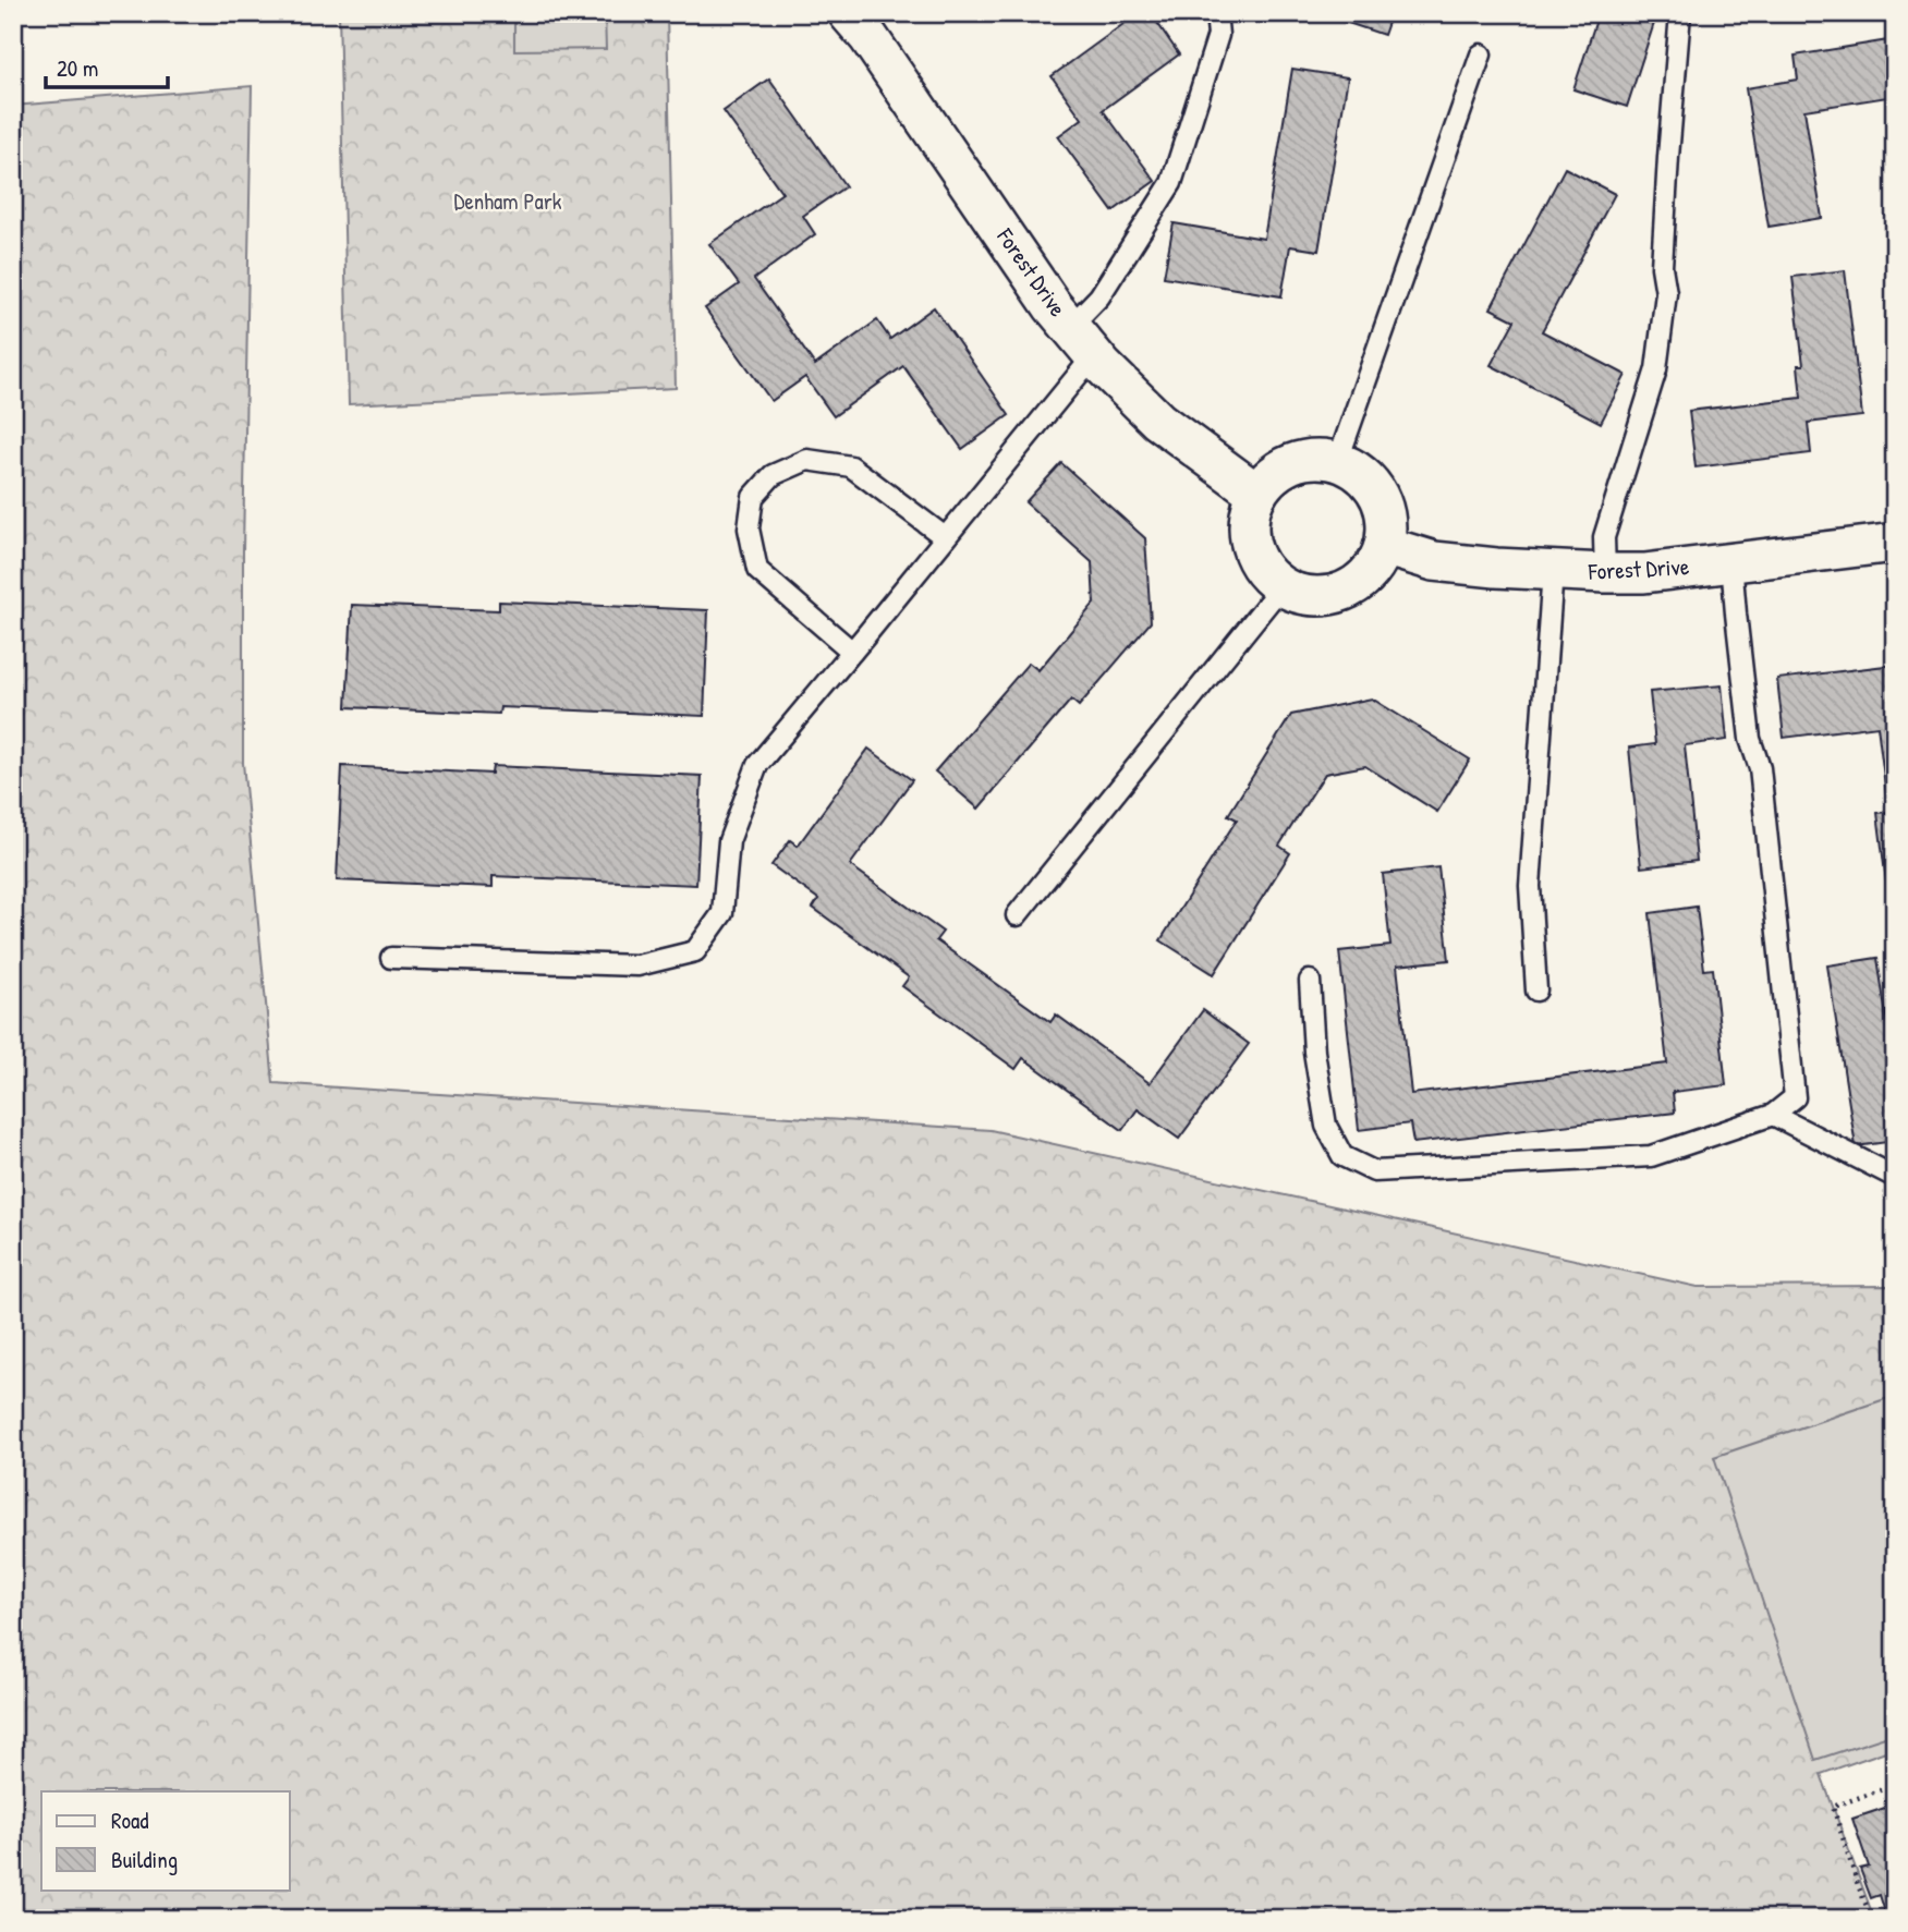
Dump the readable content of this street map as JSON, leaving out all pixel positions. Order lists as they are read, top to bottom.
{
  "streets": {
    "street": ["Forest Drive"]
  },
  "parks": ["Denham Park"],
  "legend": ["Road", "Building"],
  "scale_bar": "20 m"
}
